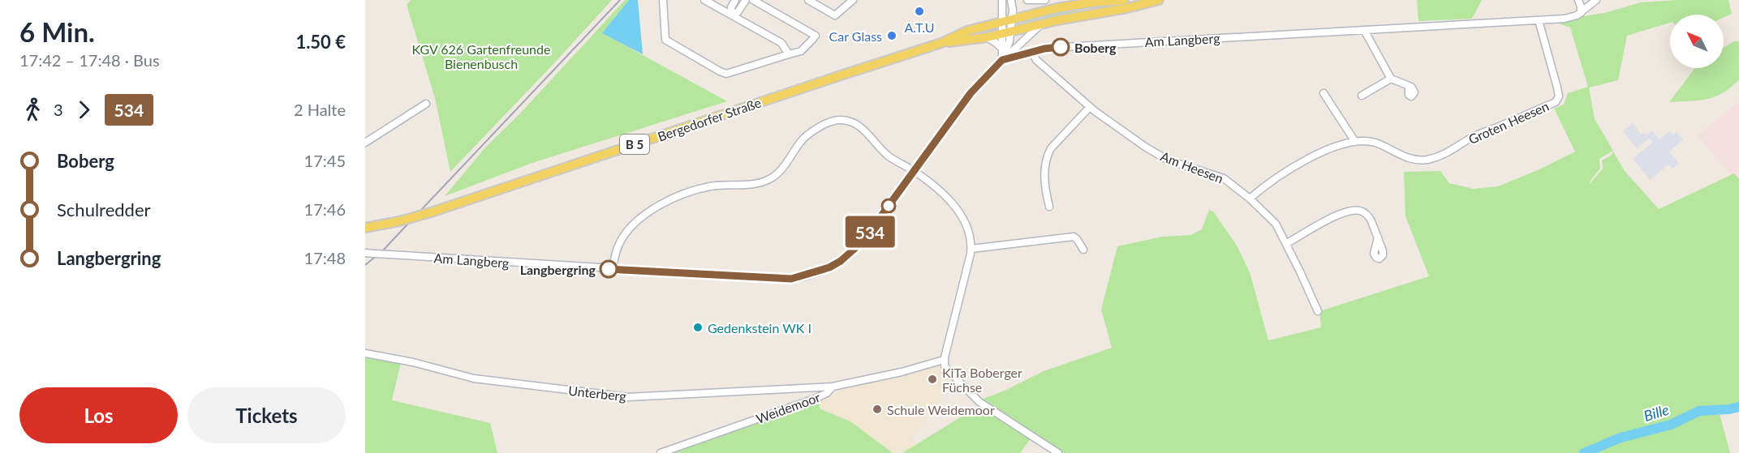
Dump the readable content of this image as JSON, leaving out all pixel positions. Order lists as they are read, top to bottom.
{
  "streets": {
    "main road": ["Bergedorfer Straße", "B 5"],
    "street": [
      "Am Langberg",
      "Groten Heesen",
      "Am Heesen",
      "Unterberg",
      "Weidemoor"
    ]
  },
  "crossings": [
    ["Am Langberg", "Bergedorfer Straße"],
    ["Am Langberg", "Groten Heesen"],
    ["Am Langberg", "Am Heesen"],
    ["Groten Heesen", "Am Heesen"],
    ["Unterberg", "Weidemoor"]
  ],
  "water": ["Bille"],
  "parks": ["KGV 626 Gartenfreunde Bienenbusch"],
  "places": [
    "A.T.U",
    "Car Glass",
    "Boberg",
    "Langbergring",
    "Gedenkstein WK I",
    "KiTa Boberger Füchse",
    "Schule Weidemoor"
  ],
  "lines": ["bus line 534"],
  "north": "top left",
  "page": {
    "heading": ["6 Min.", "17:42 – 17:48 · Bus", "1.50 €"],
    "on_map": "534",
    "legs": ["3", "534", "2 Halte"],
    "list": [
      {
        "name": "Boberg",
        "value": "17:45"
      },
      {
        "name": "Schulredder",
        "value": "17:46"
      },
      {
        "name": "Langbergring",
        "value": "17:48"
      }
    ],
    "buttons": ["Los", "Tickets"]
  }
}
